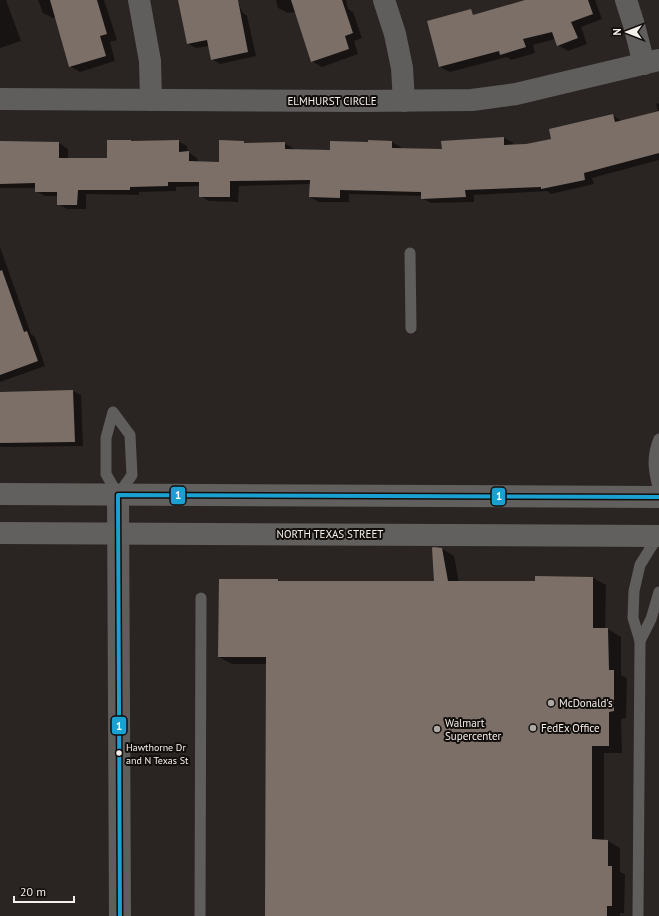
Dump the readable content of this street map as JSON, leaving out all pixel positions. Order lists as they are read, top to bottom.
{
  "streets": {
    "main road": ["NORTH TEXAS STREET"],
    "street": ["ELMHURST CIRCLE"]
  },
  "places": [
    "McDonald's",
    "FedEx Office",
    "Walmart Supercenter",
    "Hawthorne Dr and N Texas St"
  ],
  "lines": ["transit line 1"],
  "scale_bar": "20 m",
  "north": "left"
}
